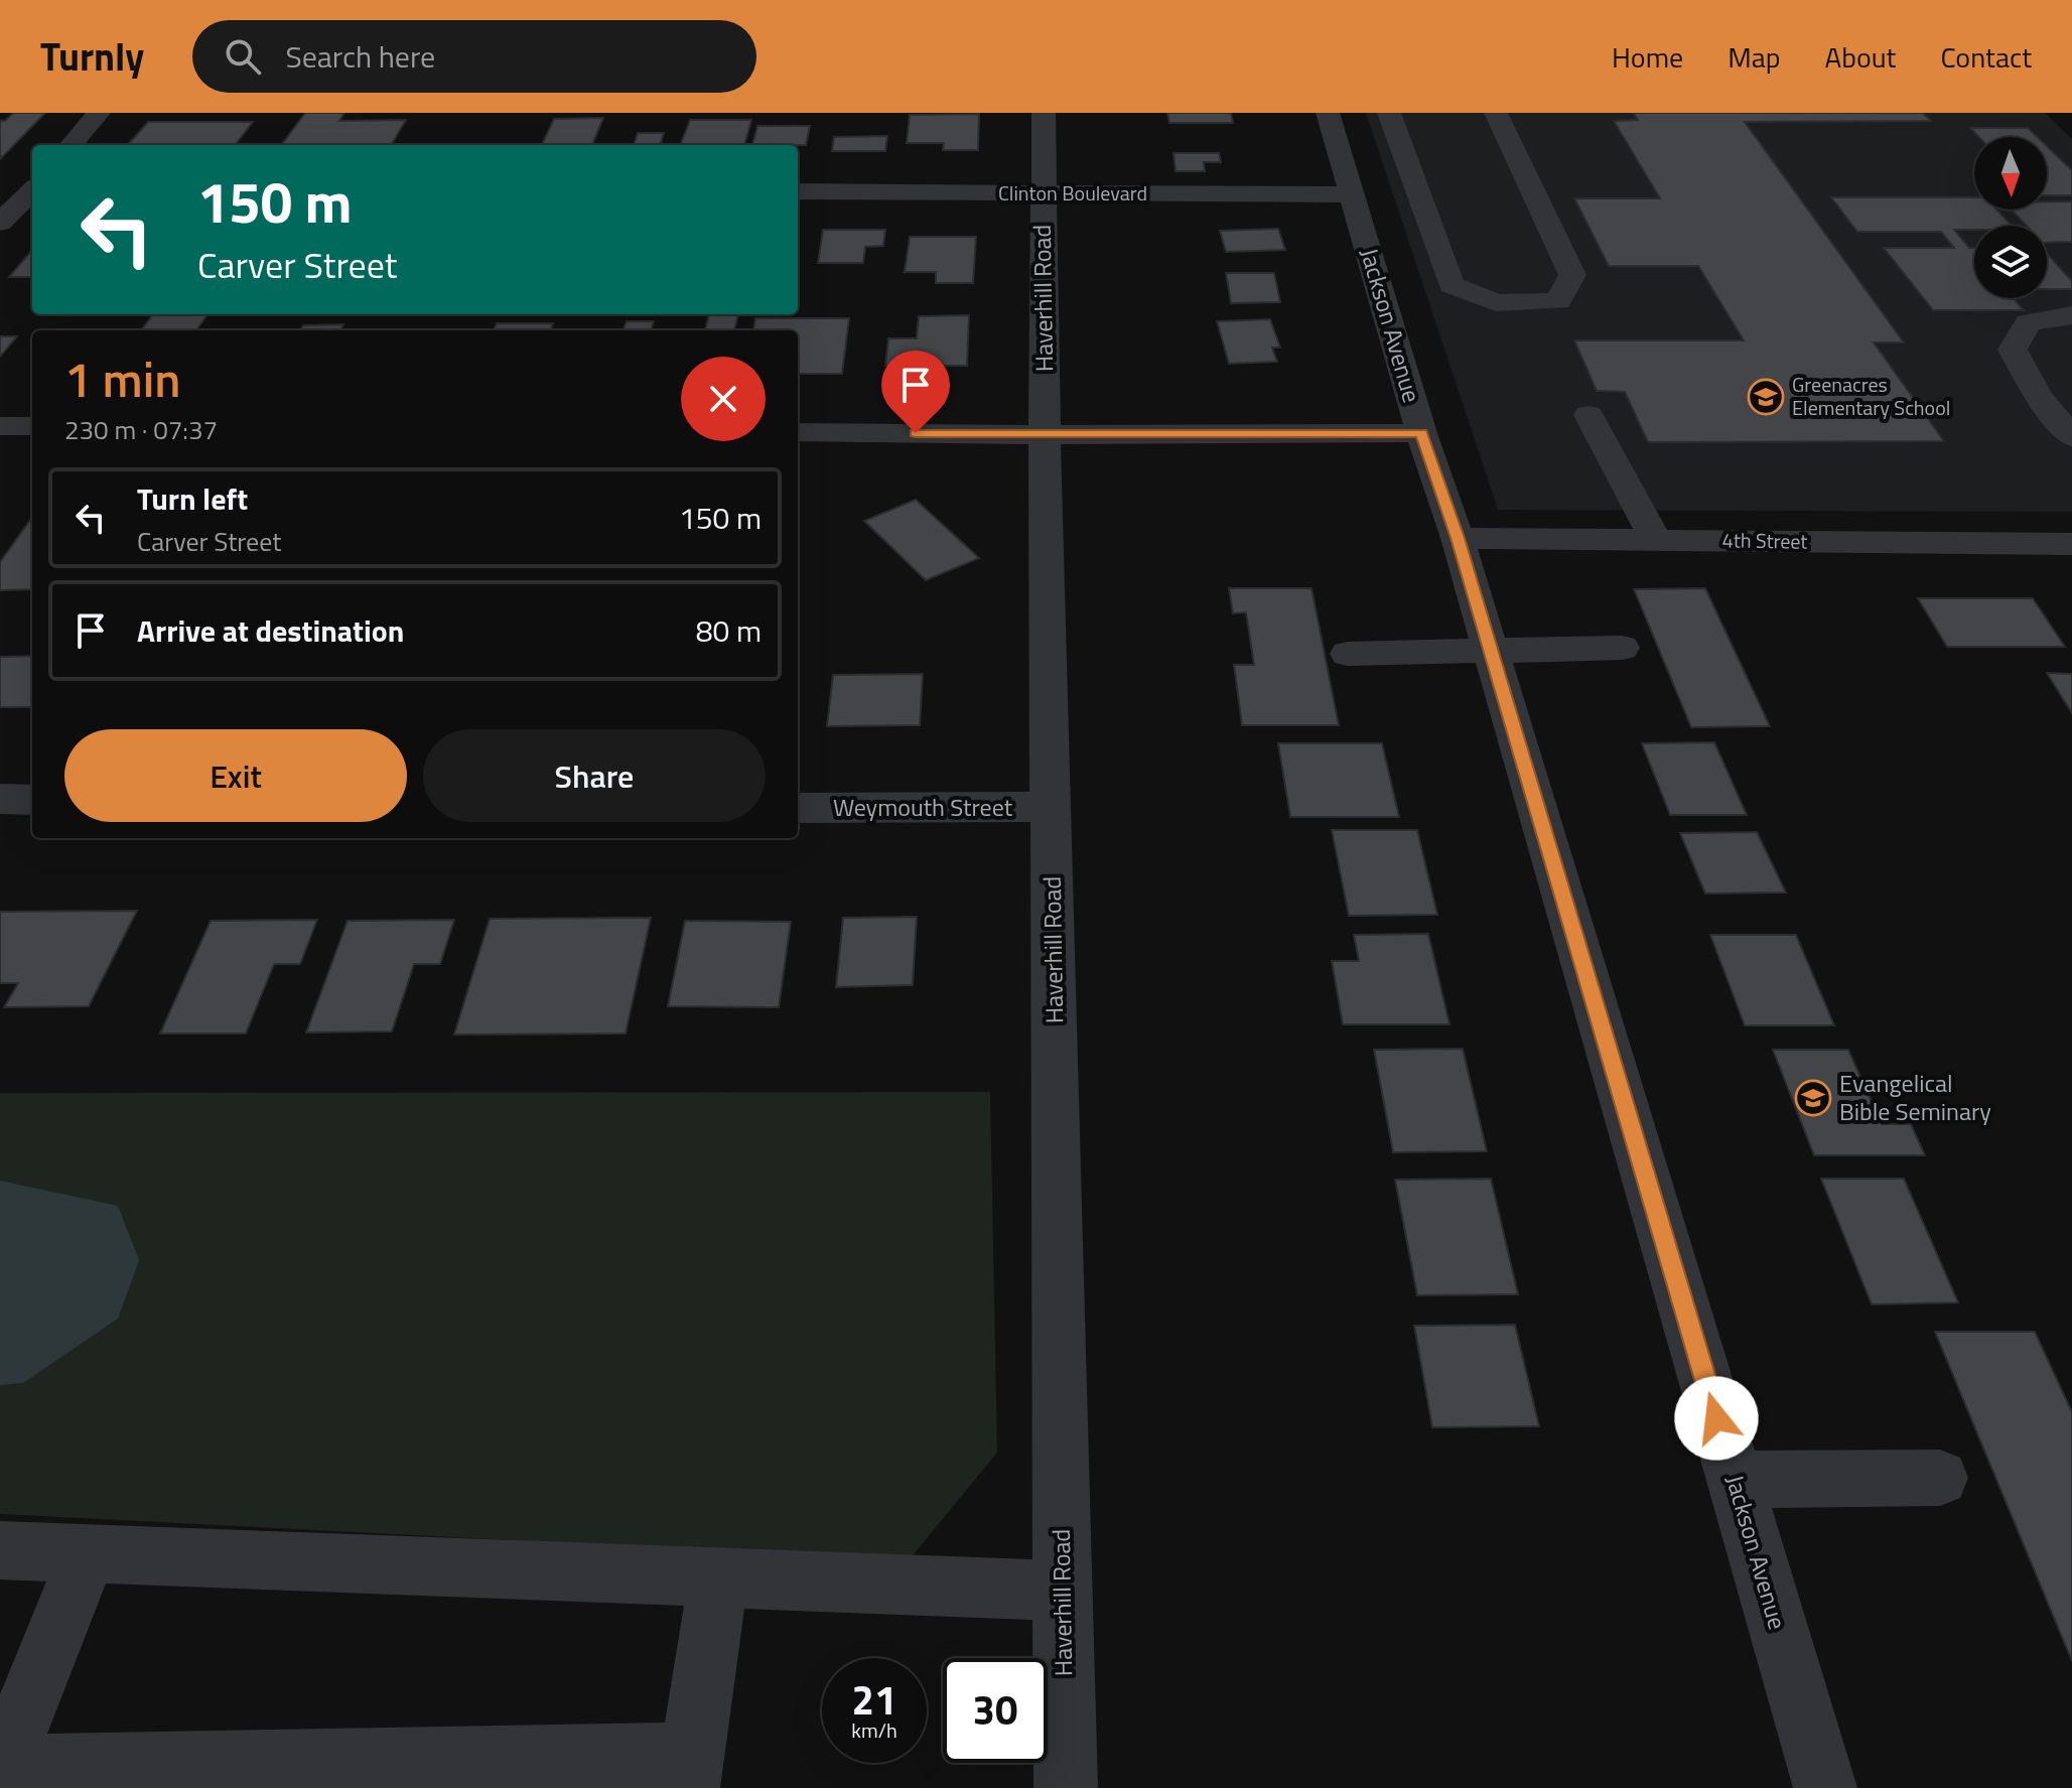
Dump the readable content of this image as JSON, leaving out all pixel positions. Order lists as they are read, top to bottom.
{
  "streets": {
    "street": [
      "Clinton Boulevard",
      "Haverhill Road",
      "Jackson Avenue",
      "4th Street",
      "Weymouth Street"
    ]
  },
  "crossings": [
    ["Clinton Boulevard", "Haverhill Road"],
    ["Clinton Boulevard", "Jackson Avenue"],
    ["Haverhill Road", "Weymouth Street"],
    ["Jackson Avenue", "4th Street"]
  ],
  "places": {
    "school or university": ["Greenacres Elementary School", "Evangelical Bible Seminary"]
  },
  "north": "bottom",
  "page": {
    "header": "Turnly",
    "search": "Search here",
    "nav": [
      "Home",
      "Map",
      "About",
      "Contact"
    ],
    "turn": ["150 m", "Carver Street"],
    "heading": ["1 min", "230 m · 07:37"],
    "list": [
      {
        "name": "Turn left",
        "note": "Carver Street",
        "value": "150 m"
      },
      {
        "name": "Arrive at destination",
        "value": "80 m"
      }
    ],
    "buttons": ["Exit", "Share"],
    "speed": "21 km/h",
    "limit": "30"
  }
}
